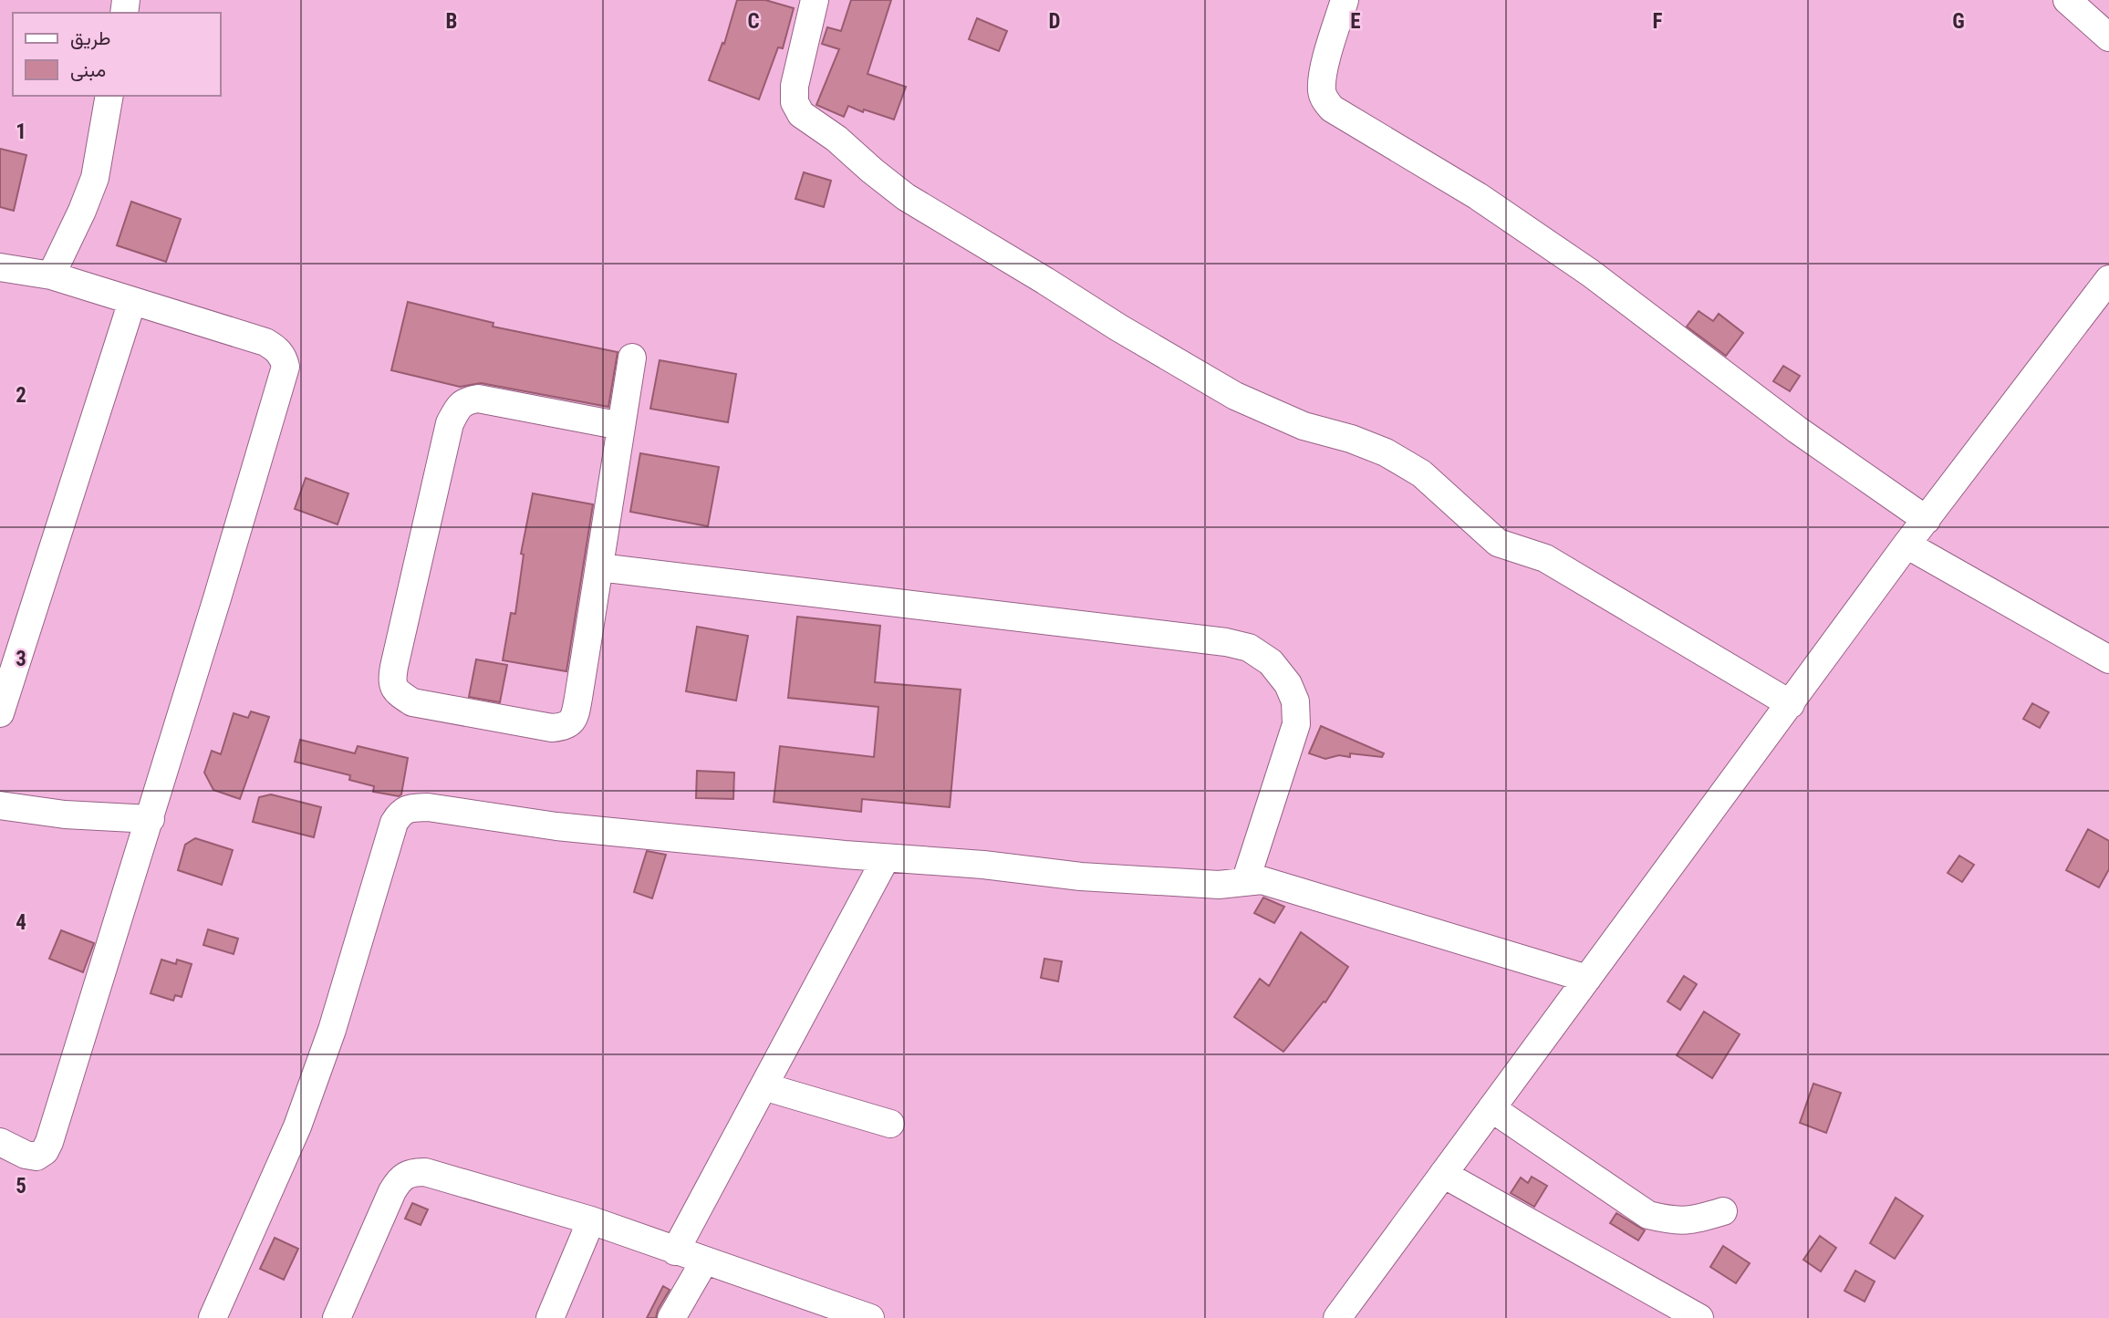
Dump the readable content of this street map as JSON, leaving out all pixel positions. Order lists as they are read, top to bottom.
{
  "legend": ["طريق", "مبنى"],
  "grid": {
    "columns": [
      "B",
      "C",
      "D",
      "E",
      "F",
      "G"
    ],
    "rows": [
      "1",
      "2",
      "3",
      "4",
      "5"
    ]
  }
}
